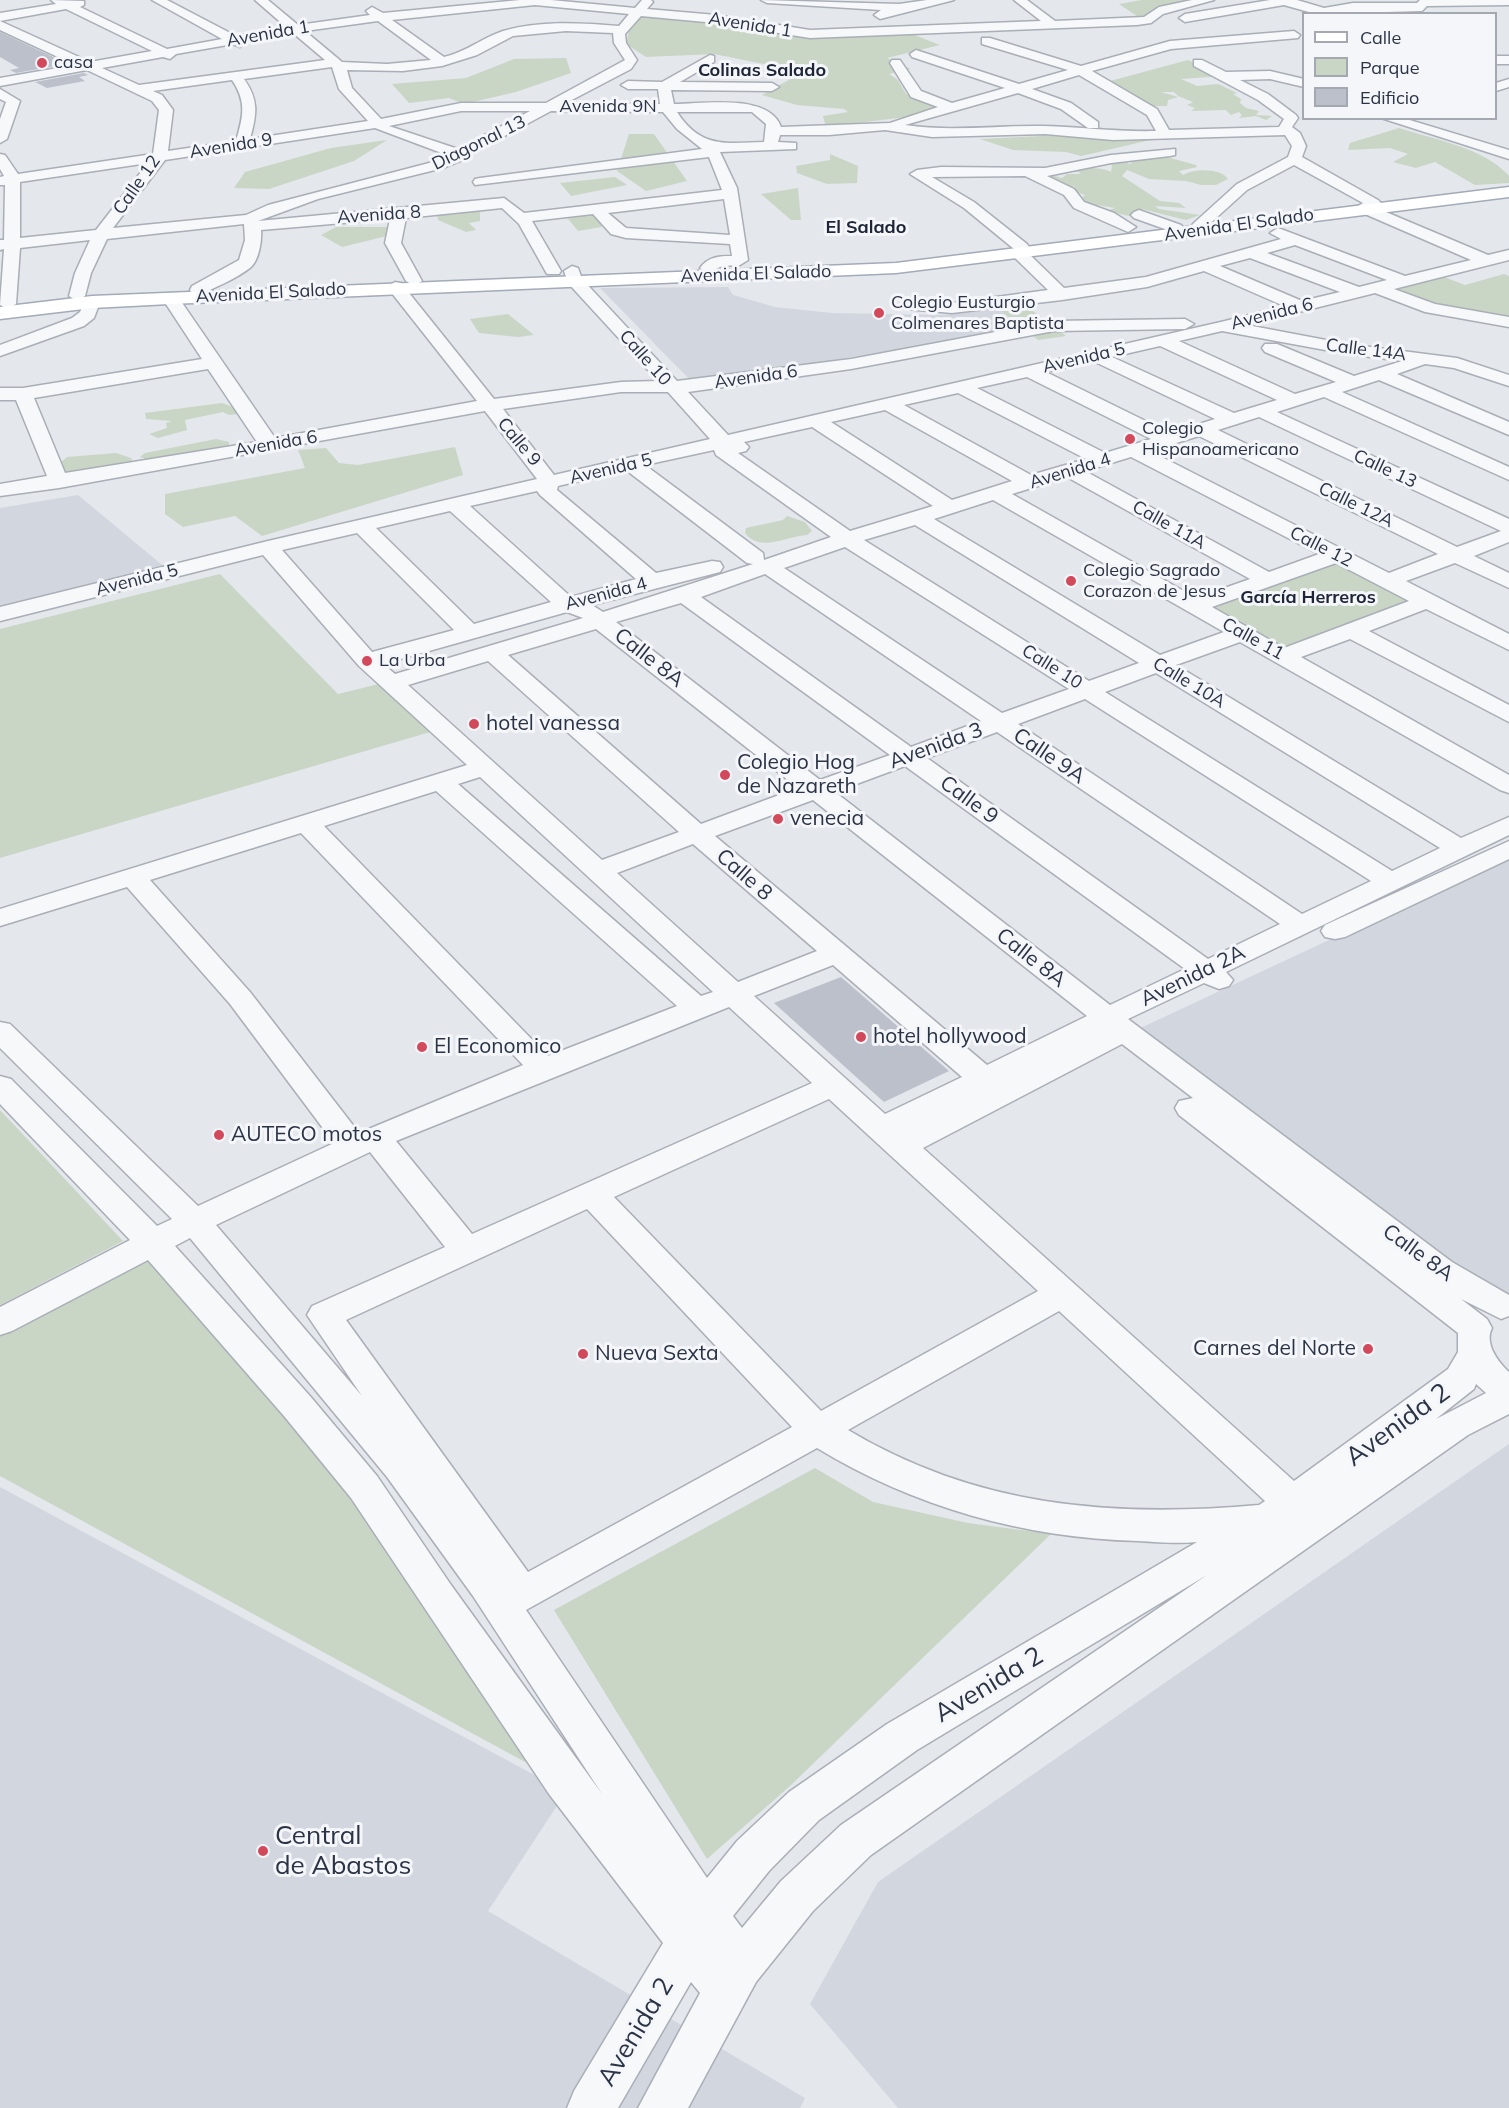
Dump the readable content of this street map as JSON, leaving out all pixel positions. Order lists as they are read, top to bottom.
{
  "streets": {
    "main road": ["Avenida El Salado"],
    "street": [
      "Avenida 1",
      "Avenida 9N",
      "Diagonal 13",
      "Avenida 9",
      "Calle 12",
      "Avenida 8",
      "Avenida 6",
      "Calle 14A",
      "Calle 10",
      "Avenida 5",
      "Calle 9",
      "Calle 13",
      "Avenida 4",
      "Calle 12A",
      "Calle 11A",
      "Calle 11",
      "Calle 8A",
      "Calle 10A",
      "Avenida 3",
      "Calle 9A",
      "Calle 8",
      "Avenida 2A",
      "Avenida 2"
    ]
  },
  "crossings": [
    ["Avenida 1", "Calle 12"],
    ["Avenida 9N", "Diagonal 13"],
    ["Avenida 9N", "Avenida 9"],
    ["Diagonal 13", "Avenida 8"],
    ["Avenida 9", "Calle 12"],
    ["Calle 12", "Avenida 8"],
    ["Calle 12", "Avenida El Salado"],
    ["Calle 12", "Avenida 4"],
    ["Avenida El Salado", "Calle 10"],
    ["Avenida El Salado", "Calle 9"],
    ["Avenida 6", "Calle 14A"],
    ["Avenida 6", "Calle 10"],
    ["Avenida 6", "Avenida 5"],
    ["Avenida 6", "Calle 9"],
    ["Calle 14A", "Avenida 5"],
    ["Calle 14A", "Avenida 4"],
    ["Calle 10", "Avenida 5"],
    ["Calle 10", "Avenida 4"],
    ["Calle 10", "Avenida 3"],
    ["Calle 10", "Avenida 2A"],
    ["Avenida 5", "Calle 9"],
    ["Avenida 5", "Calle 8A"],
    ["Avenida 5", "Calle 9A"],
    ["Calle 9", "Avenida 4"],
    ["Calle 9", "Avenida 3"],
    ["Calle 9", "Avenida 2A"],
    ["Calle 13", "Avenida 4"],
    ["Avenida 4", "Calle 12A"],
    ["Avenida 4", "Calle 11A"],
    ["Avenida 4", "Calle 11"],
    ["Avenida 4", "Calle 8A"],
    ["Avenida 4", "Calle 10A"],
    ["Avenida 4", "Calle 9A"],
    ["Avenida 4", "Calle 8"],
    ["Calle 11", "Avenida 3"],
    ["Calle 8A", "Avenida 3"],
    ["Calle 8A", "Avenida 2A"],
    ["Calle 8A", "Avenida 2"],
    ["Calle 10A", "Avenida 3"],
    ["Calle 10A", "Avenida 2A"],
    ["Avenida 3", "Calle 9A"],
    ["Avenida 3", "Calle 8"],
    ["Calle 9A", "Avenida 2A"],
    ["Calle 8", "Avenida 2A"]
  ],
  "districts": ["Colinas Salado", "El Salado", "García Herreros"],
  "places": [
    "casa",
    "Colegio Eusturgio Colmenares Baptista",
    "Colegio Hispanoamericano",
    "Colegio Sagrado Corazon de Jesus",
    "La Urba",
    "hotel vanessa",
    "Colegio Hog de Nazareth",
    "venecia",
    "hotel hollywood",
    "El Economico",
    "AUTECO motos",
    "Carnes del Norte",
    "Nueva Sexta",
    "Central de Abastos"
  ],
  "legend": ["Calle", "Parque", "Edificio"]
}
